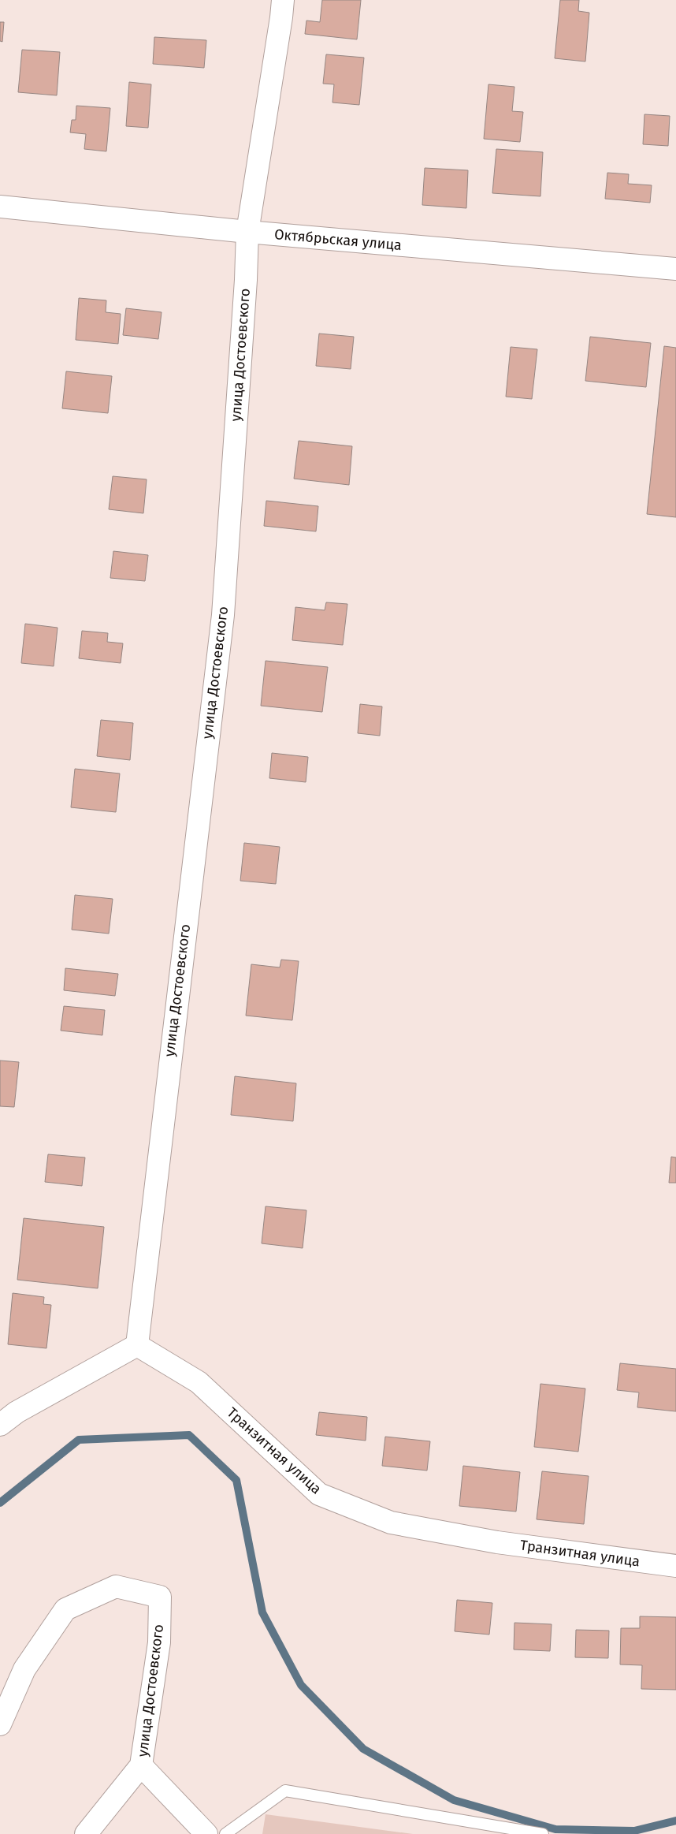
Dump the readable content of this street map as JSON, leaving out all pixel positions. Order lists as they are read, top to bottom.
{
  "streets": {
    "street": ["Октябрьская улица", "улица Достоевского", "Транзитная улица"]
  },
  "crossings": [
    ["Октябрьская улица", "улица Достоевского"],
    ["улица Достоевского", "Транзитная улица"]
  ]
}
